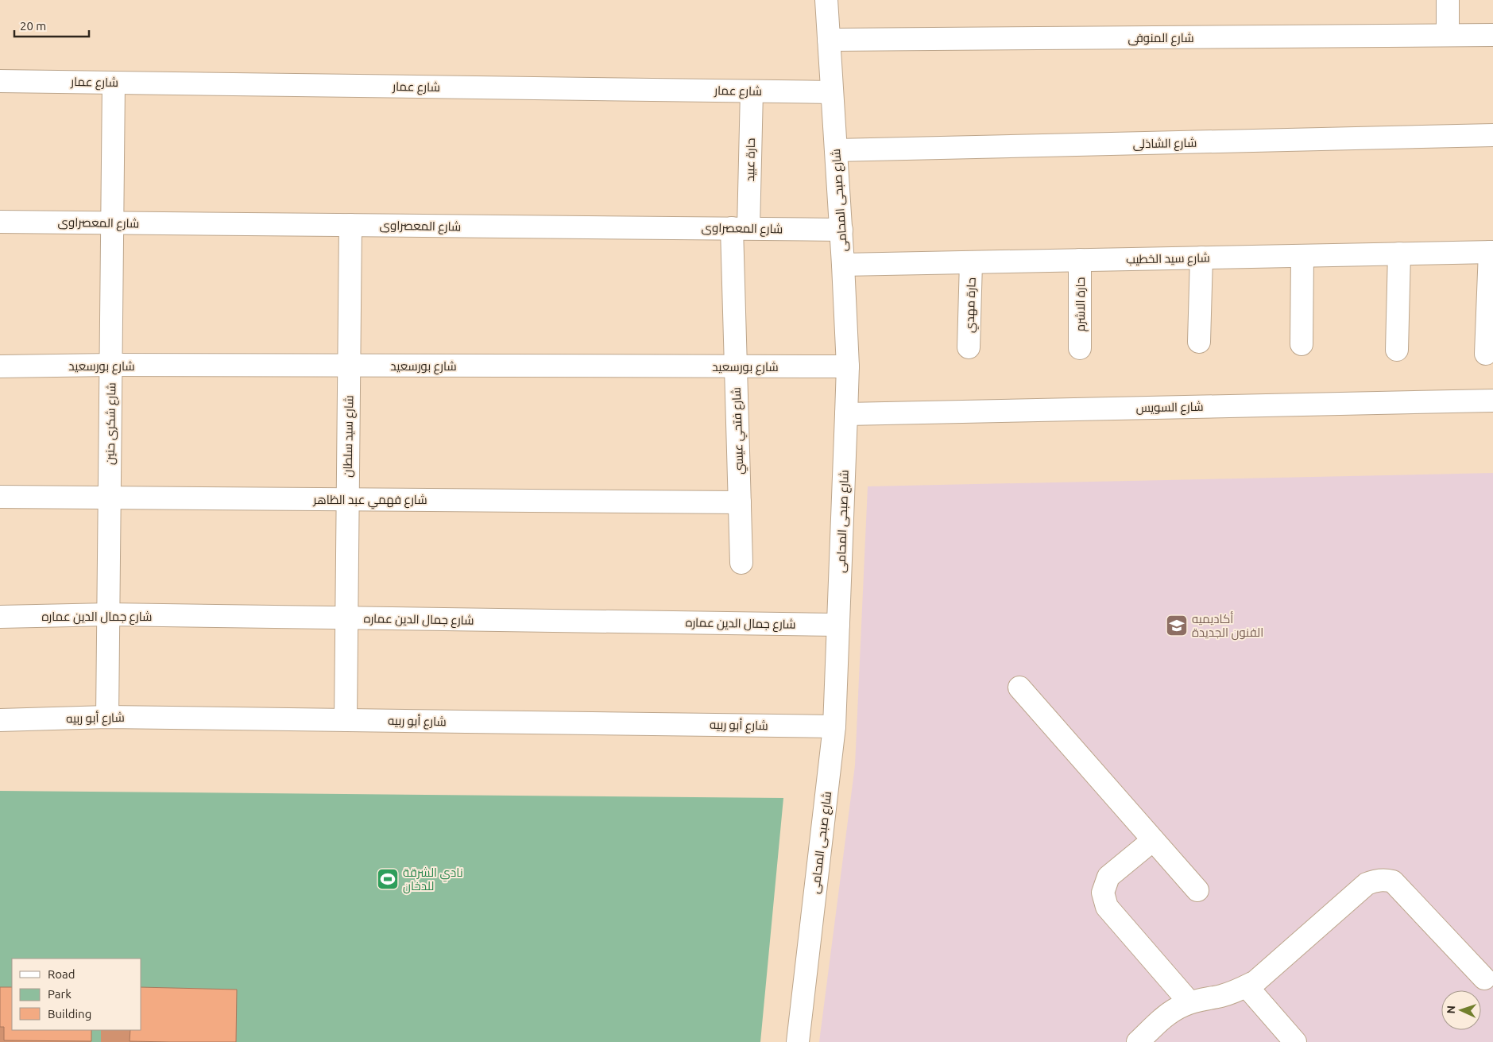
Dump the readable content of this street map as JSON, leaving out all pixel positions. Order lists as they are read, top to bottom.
{
  "streets": {
    "street": [
      "شارع المنوفى",
      "شارع عمار",
      "شارع الشاذلى",
      "حارة عبيد",
      "شارع صبحى المحامى",
      "شارع المعصراوى",
      "شارع سيد الخطيب",
      "حارة الاشرم",
      "حارة مهدي",
      "شارع بورسعيد",
      "شارع السويس",
      "شارع شكرى حنين",
      "شارع فتحي عيسي",
      "شارع سيد سلطان",
      "شارع فهمي عبد الظاهر",
      "شارع جمال الدين عماره",
      "شارع أبو ربيه"
    ]
  },
  "crossings": [
    ["شارع المنوفى", "شارع صبحى المحامى"],
    ["شارع عمار", "حارة عبيد"],
    ["شارع عمار", "شارع صبحى المحامى"],
    ["شارع عمار", "شارع شكرى حنين"],
    ["شارع الشاذلى", "شارع صبحى المحامى"],
    ["حارة عبيد", "شارع المعصراوى"],
    ["حارة عبيد", "شارع فتحي عيسي"],
    ["شارع صبحى المحامى", "شارع المعصراوى"],
    ["شارع صبحى المحامى", "شارع سيد الخطيب"],
    ["شارع صبحى المحامى", "شارع بورسعيد"],
    ["شارع صبحى المحامى", "شارع السويس"],
    ["شارع صبحى المحامى", "شارع جمال الدين عماره"],
    ["شارع صبحى المحامى", "شارع أبو ربيه"],
    ["شارع المعصراوى", "شارع شكرى حنين"],
    ["شارع المعصراوى", "شارع فتحي عيسي"],
    ["شارع المعصراوى", "شارع سيد سلطان"],
    ["شارع سيد الخطيب", "حارة الاشرم"],
    ["شارع سيد الخطيب", "حارة مهدي"],
    ["شارع بورسعيد", "شارع شكرى حنين"],
    ["شارع بورسعيد", "شارع فتحي عيسي"],
    ["شارع بورسعيد", "شارع سيد سلطان"],
    ["شارع شكرى حنين", "شارع فهمي عبد الظاهر"],
    ["شارع شكرى حنين", "شارع جمال الدين عماره"],
    ["شارع شكرى حنين", "شارع أبو ربيه"],
    ["شارع فتحي عيسي", "شارع فهمي عبد الظاهر"],
    ["شارع سيد سلطان", "شارع فهمي عبد الظاهر"],
    ["شارع سيد سلطان", "شارع جمال الدين عماره"],
    ["شارع سيد سلطان", "شارع أبو ربيه"]
  ],
  "places": {
    "school or university": ["أكاديميه الفنون الجديدة"],
    "sports": ["نادي الشرقة للدخان"]
  },
  "legend": ["Road", "Park", "Building"],
  "scale_bar": "20 m",
  "north": "left"
}
